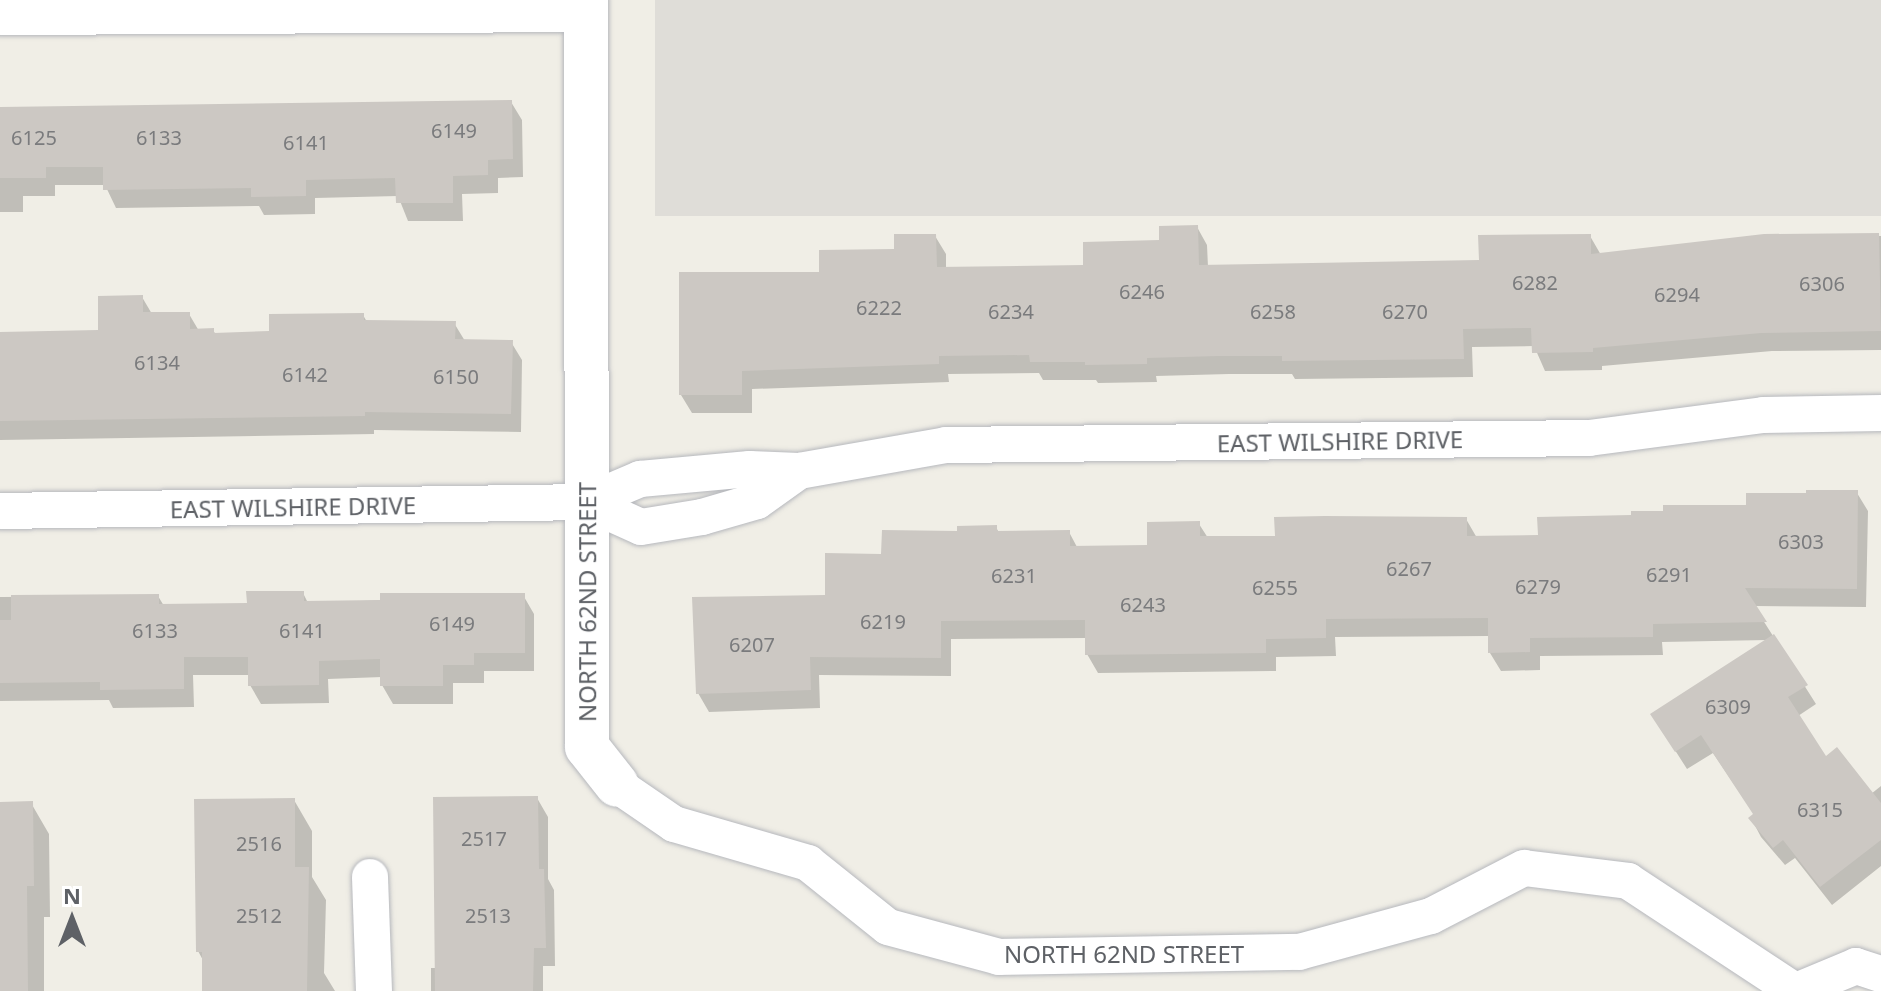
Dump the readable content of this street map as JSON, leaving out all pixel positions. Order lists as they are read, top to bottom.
{
  "streets": {
    "street": ["EAST WILSHIRE DRIVE", "NORTH 62ND STREET"]
  },
  "crossings": [
    ["EAST WILSHIRE DRIVE", "NORTH 62ND STREET"]
  ],
  "house_numbers": [
    "6149",
    "6125",
    "6133",
    "6141",
    "6282",
    "6306",
    "6246",
    "6294",
    "6222",
    "6234",
    "6258",
    "6270",
    "6134",
    "6142",
    "6150",
    "6303",
    "6267",
    "6291",
    "6231",
    "6279",
    "6255",
    "6243",
    "6219",
    "6149",
    "6133",
    "6141",
    "6207",
    "6309",
    "6315",
    "2517",
    "2516",
    "2512",
    "2513"
  ],
  "north": "top"
}
